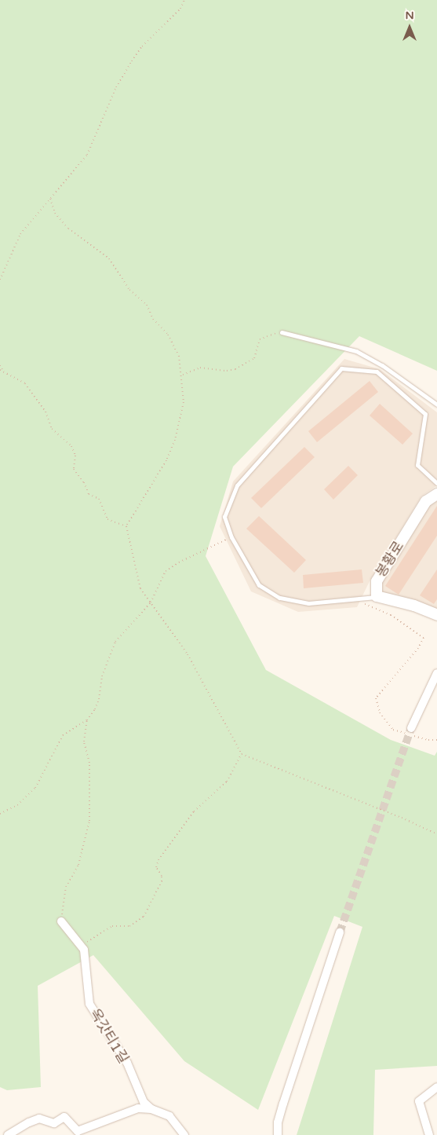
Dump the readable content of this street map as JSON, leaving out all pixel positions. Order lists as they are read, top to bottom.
{
  "streets": {
    "street": ["봉황로", "옥갓티1길"]
  },
  "north": "top"
}
